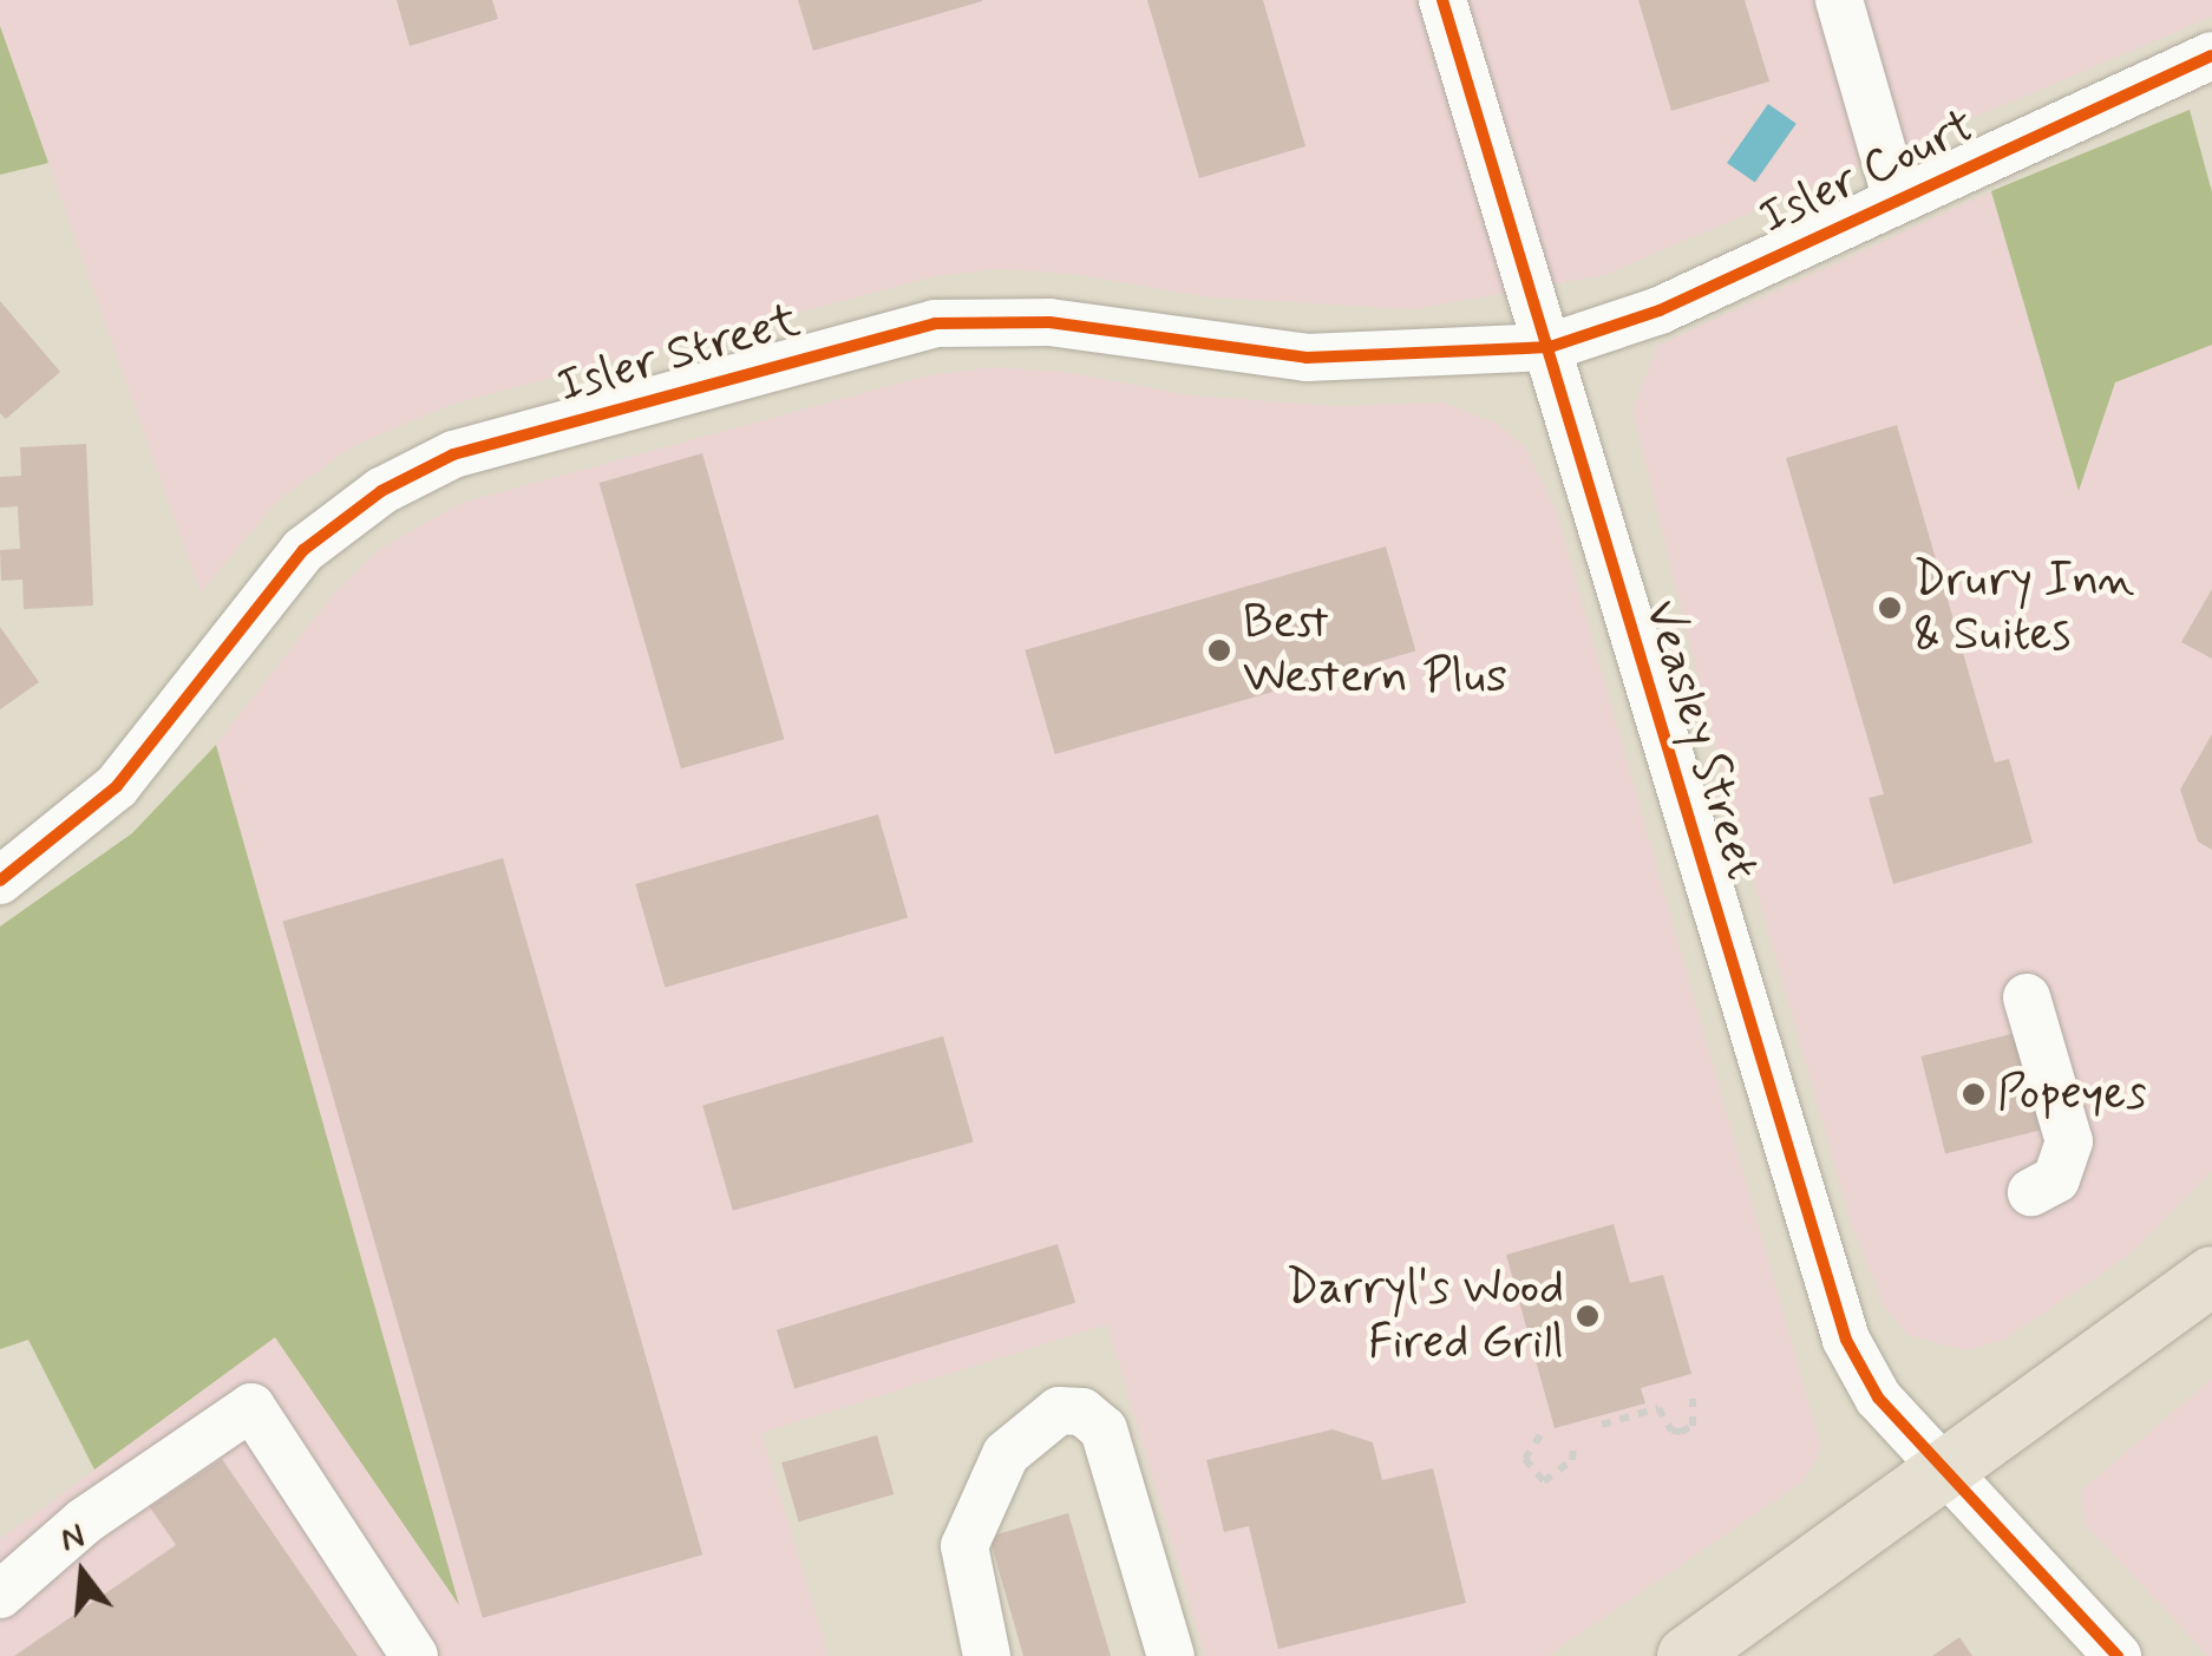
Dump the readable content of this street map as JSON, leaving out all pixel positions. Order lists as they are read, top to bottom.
{
  "streets": {
    "street": ["Isler Court", "Isler Street", "Veasley Street"]
  },
  "crossings": [
    ["Isler Court", "Isler Street"],
    ["Isler Court", "Veasley Street"],
    ["Isler Street", "Veasley Street"]
  ],
  "places": [
    "Drury Inn & Suites",
    "Best Western Plus",
    "Popeyes",
    "Darryl's Wood Fired Grill"
  ],
  "north": "top"
}
